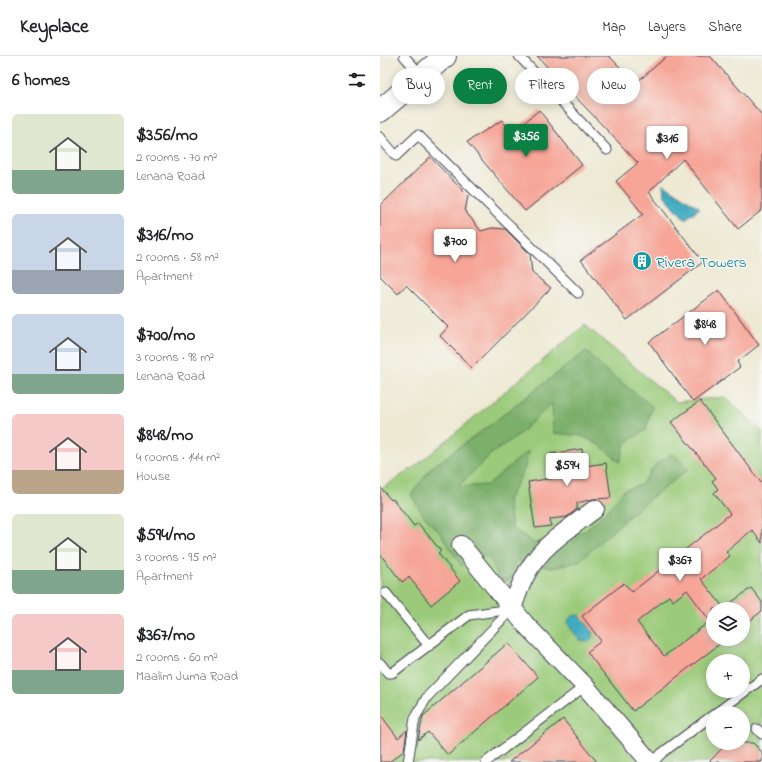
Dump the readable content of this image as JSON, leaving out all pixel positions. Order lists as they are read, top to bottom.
{
  "places": {
    "building": ["Rivera Towers"]
  },
  "page": {
    "header": "Keyplace",
    "nav": ["Map", "Layers", "Share"],
    "heading": "6 homes",
    "chip": [
      "Buy",
      "Rent",
      "Filters",
      "New"
    ],
    "list": [
      {
        "name": "$356/mo",
        "note": "2 rooms · 70 m² · Lenana Road"
      },
      {
        "name": "$316/mo",
        "note": "2 rooms · 58 m² · Apartment"
      },
      {
        "name": "$700/mo",
        "note": "3 rooms · 98 m² · Lenana Road"
      },
      {
        "name": "$848/mo",
        "note": "4 rooms · 144 m² · House"
      },
      {
        "name": "$594/mo",
        "note": "3 rooms · 95 m² · Apartment"
      },
      {
        "name": "$367/mo",
        "note": "2 rooms · 60 m² · Maalim Juma Road"
      }
    ],
    "price": [
      "$356",
      "$316",
      "$700",
      "$848",
      "$594",
      "$367"
    ],
    "map_buttons": ["+", "−"]
  }
}
